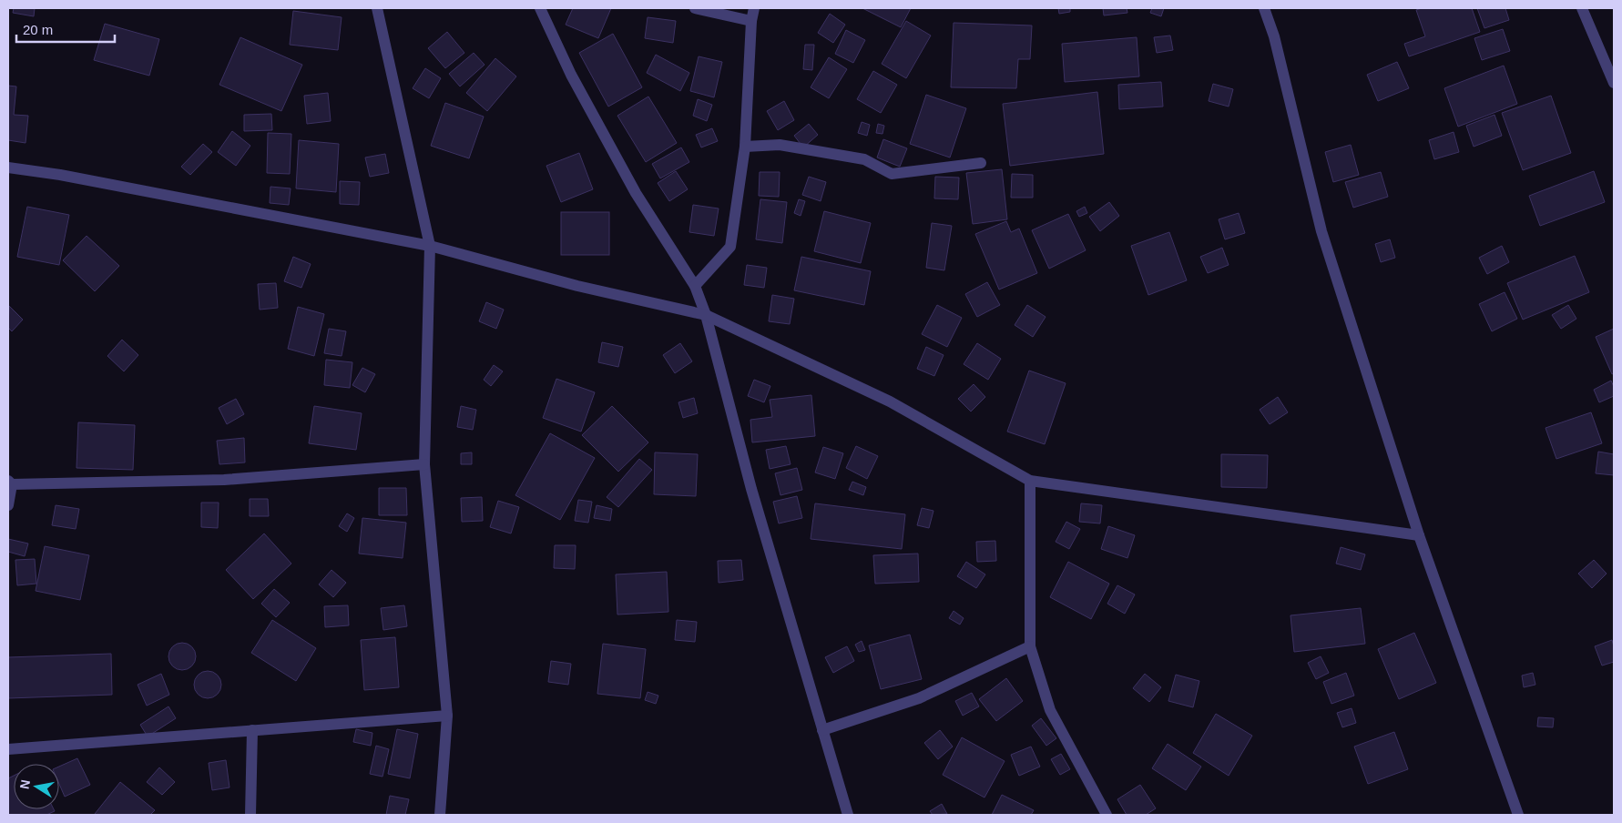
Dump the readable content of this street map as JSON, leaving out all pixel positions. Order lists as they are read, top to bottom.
{
  "scale_bar": "20 m",
  "north": "left"
}
